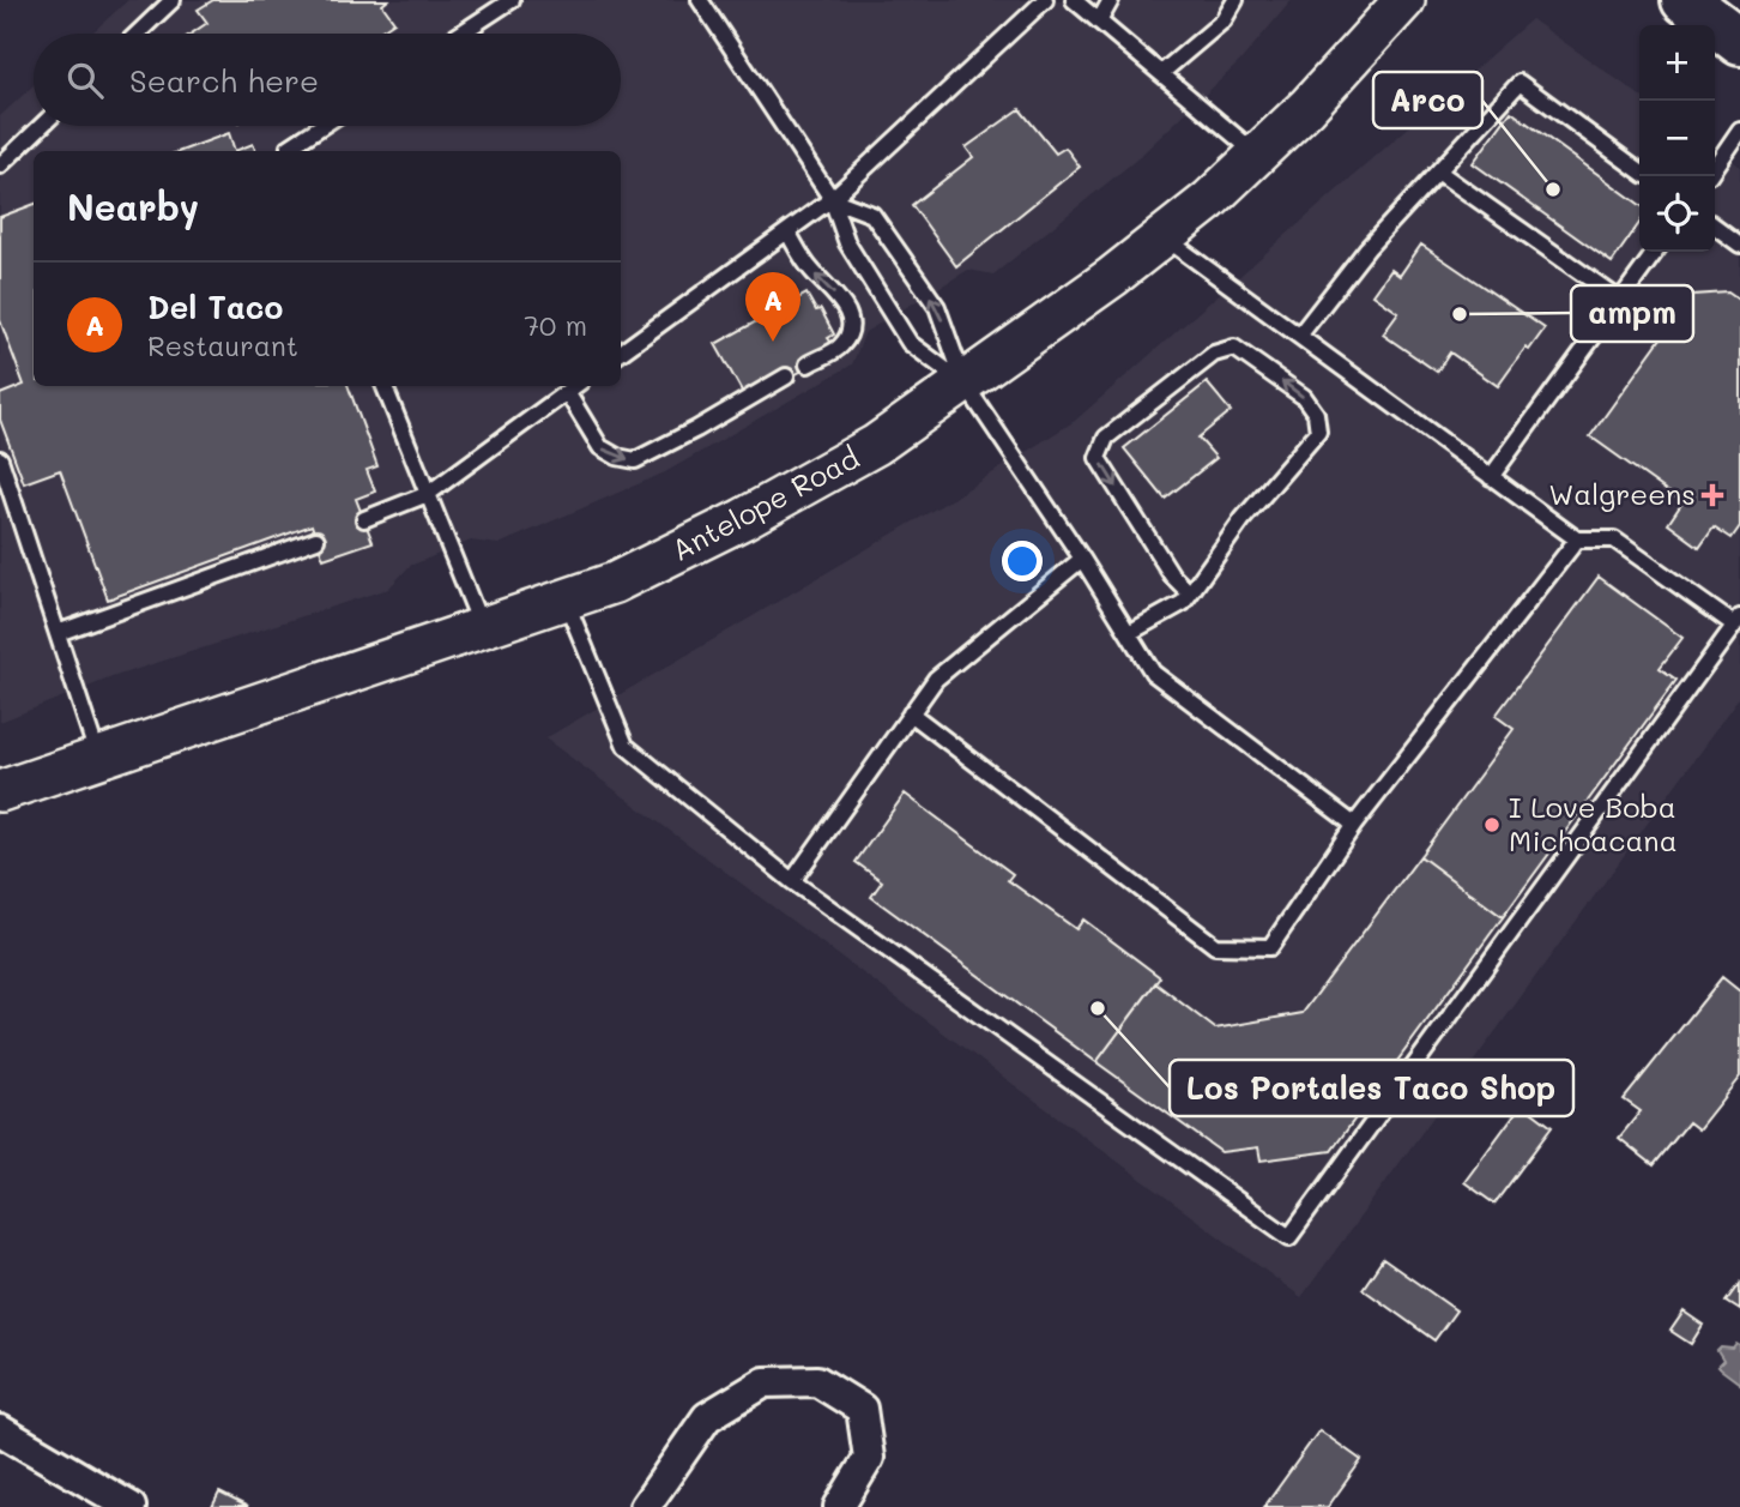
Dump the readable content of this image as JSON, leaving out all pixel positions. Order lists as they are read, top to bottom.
{
  "streets": {
    "main road": ["Antelope Road"]
  },
  "places": {
    "other": [
      "Arco",
      "ampm",
      "I Love Boba Michoacana",
      "Los Portales Taco Shop"
    ],
    "health": ["Walgreens"]
  },
  "page": {
    "map_buttons": ["+", "−"],
    "search": "Search here",
    "heading": "Nearby",
    "list": [
      {
        "mark": "A",
        "name": "Del Taco",
        "note": "Restaurant",
        "value": "70 m"
      }
    ],
    "pins": "A"
  }
}
